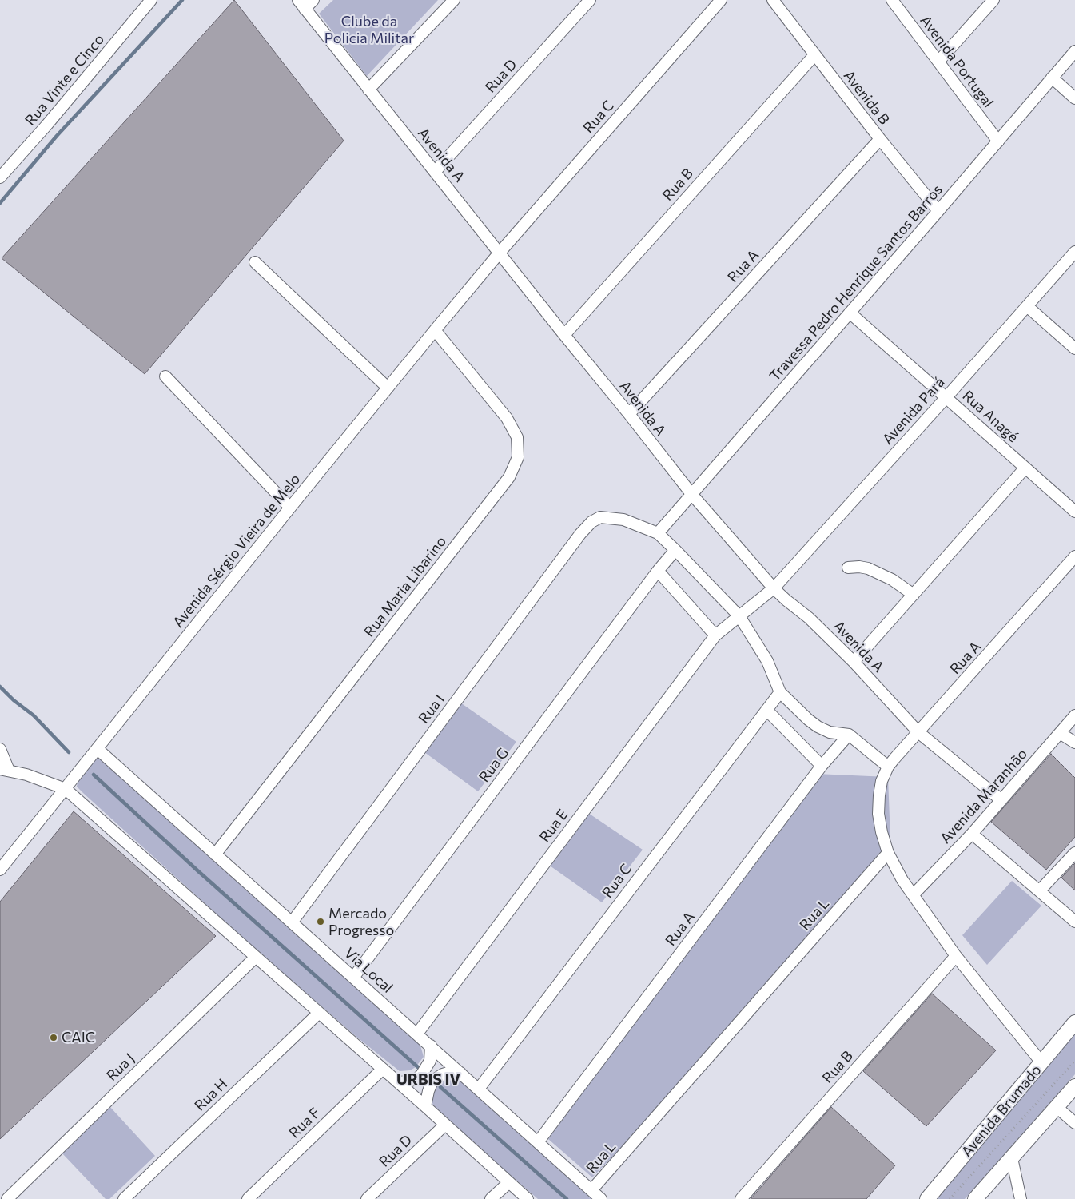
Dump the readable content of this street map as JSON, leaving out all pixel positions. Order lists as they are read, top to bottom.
{
  "streets": {
    "main road": ["Avenida Brumado"],
    "street": [
      "Avenida Portugal",
      "Rua D",
      "Rua Vinte e Cinco",
      "Avenida B",
      "Rua C",
      "Avenida A",
      "Rua B",
      "Rua A",
      "Travessa Pedro Henrique Santos Barros",
      "Avenida Pará",
      "Rua Anagé",
      "Avenida Sérgio Vieira de Melo",
      "Rua Maria Libarino",
      "Rua I",
      "Rua G",
      "Avenida Maranhão",
      "Rua E",
      "Rua L",
      "Via Local",
      "Rua J",
      "Rua H",
      "Rua F"
    ]
  },
  "crossings": [
    ["Avenida Portugal", "Travessa Pedro Henrique Santos Barros"],
    ["Rua D", "Avenida A"],
    ["Avenida B", "Rua B"],
    ["Avenida B", "Rua A"],
    ["Avenida B", "Travessa Pedro Henrique Santos Barros"],
    ["Rua C", "Avenida A"],
    ["Rua C", "Avenida Sérgio Vieira de Melo"],
    ["Rua C", "Via Local"],
    ["Avenida A", "Rua B"],
    ["Avenida A", "Rua A"],
    ["Avenida A", "Travessa Pedro Henrique Santos Barros"],
    ["Avenida A", "Avenida Pará"],
    ["Avenida A", "Avenida Sérgio Vieira de Melo"],
    ["Avenida A", "Avenida Maranhão"],
    ["Rua A", "Rua L"],
    ["Rua A", "Via Local"],
    ["Travessa Pedro Henrique Santos Barros", "Rua Anagé"],
    ["Travessa Pedro Henrique Santos Barros", "Rua I"],
    ["Avenida Pará", "Rua Anagé"],
    ["Avenida Pará", "Rua E"],
    ["Avenida Sérgio Vieira de Melo", "Rua Maria Libarino"],
    ["Avenida Sérgio Vieira de Melo", "Via Local"],
    ["Rua Maria Libarino", "Via Local"],
    ["Rua I", "Via Local"],
    ["Rua G", "Via Local"],
    ["Rua E", "Via Local"],
    ["Rua L", "Via Local"]
  ],
  "districts": ["URBIS IV"],
  "parks": ["Clube da Policia Militar"],
  "places": ["Mercado Progresso", "CAIC"]
}
